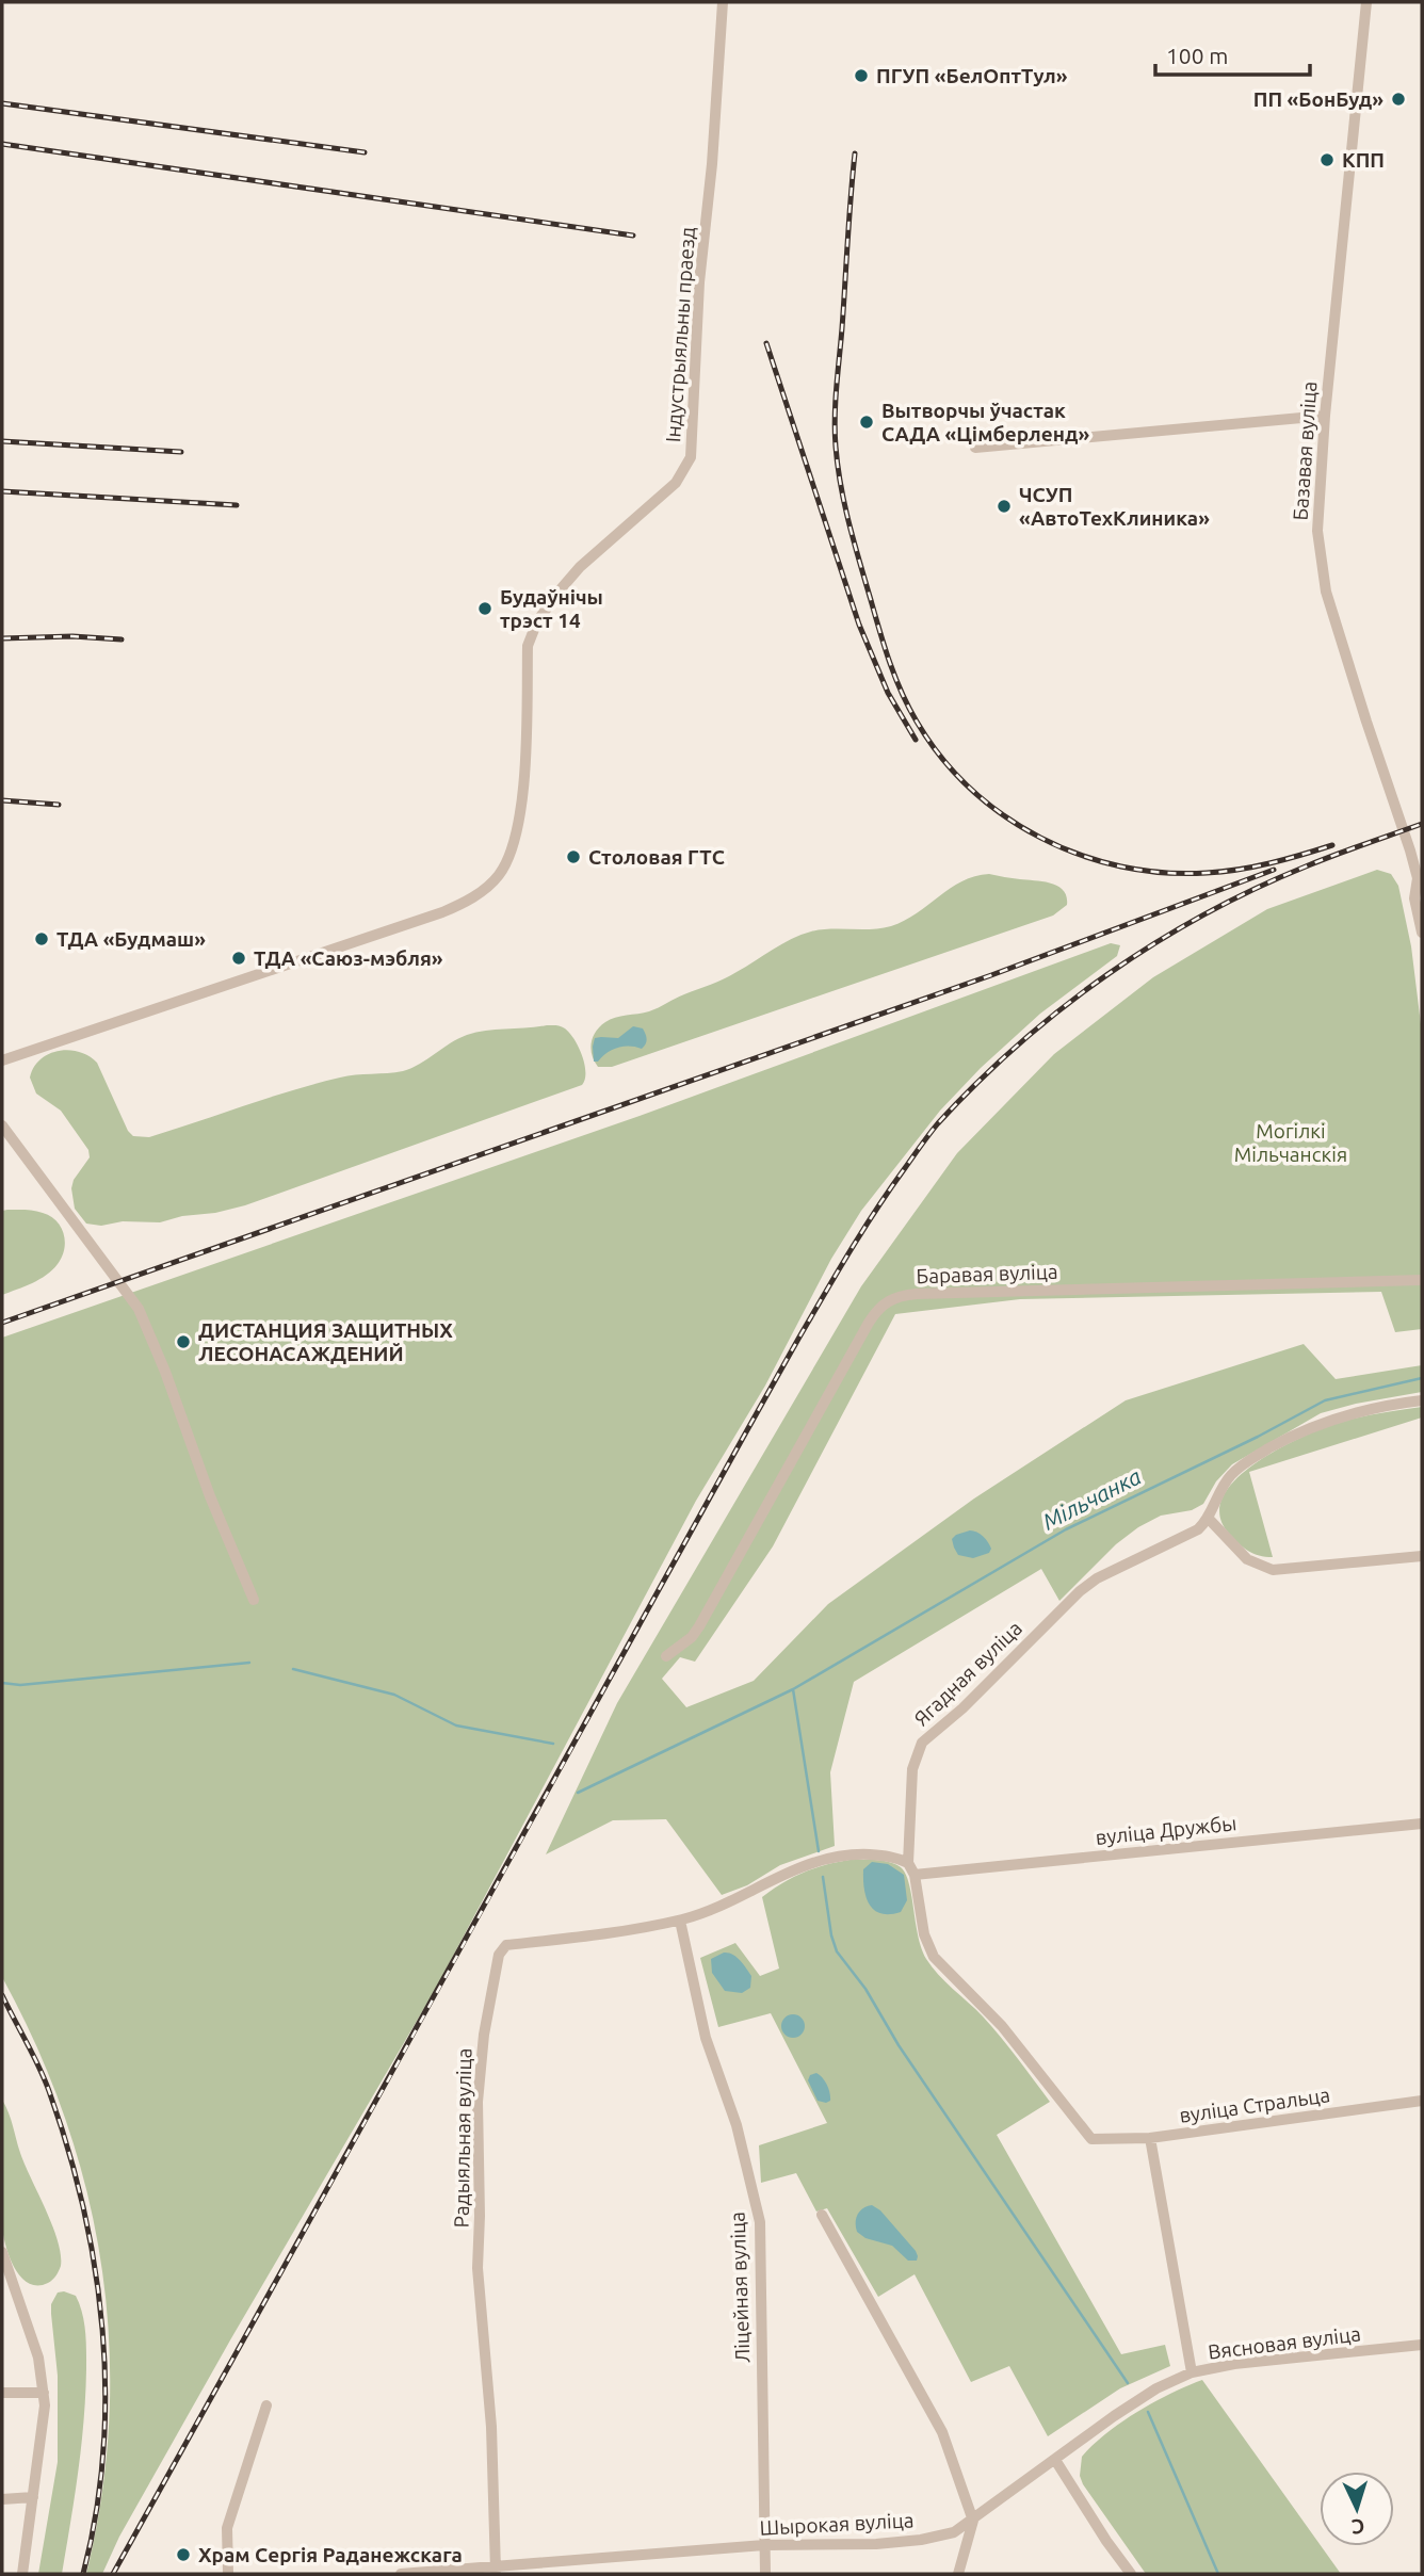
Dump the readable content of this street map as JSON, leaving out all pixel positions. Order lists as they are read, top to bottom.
{
  "streets": {
    "street": [
      "Індустрыяльны праезд",
      "Базавая вуліца",
      "Баравая вуліца",
      "Ягадная вуліца",
      "вуліца Дружбы",
      "вуліца Стральца",
      "Радыяльная вуліца",
      "Ліцейная вуліца",
      "Вясновая вуліца",
      "Шырокая вуліца"
    ]
  },
  "crossings": [
    ["Ягадная вуліца", "вуліца Дружбы"],
    ["Ягадная вуліца", "вуліца Стральца"],
    ["Ягадная вуліца", "Радыяльная вуліца"],
    ["вуліца Дружбы", "Радыяльная вуліца"],
    ["Радыяльная вуліца", "Ліцейная вуліца"],
    ["Радыяльная вуліца", "Шырокая вуліца"],
    ["Ліцейная вуліца", "Шырокая вуліца"],
    ["Вясновая вуліца", "Шырокая вуліца"]
  ],
  "water": ["Мільчанка"],
  "parks": ["Могілкі Мільчанскія"],
  "places": [
    "ПГУП «БелОптТул»",
    "ПП «БонБуд»",
    "КПП",
    "Вытворчы ўчастак САДА «Цімберленд»",
    "ЧСУП «АвтоТехКлиника»",
    "Будаўнічы трэст 14",
    "Столовая ГТС",
    "ТДА «Будмаш»",
    "ТДА «Саюз-мэбля»",
    "ДИСТАНЦИЯ ЗАЩИТНЫХ ЛЕСОНАСАЖДЕНИЙ",
    "Храм Сергія Раданежскага"
  ],
  "scale_bar": "100 m",
  "north": "bottom"
}
